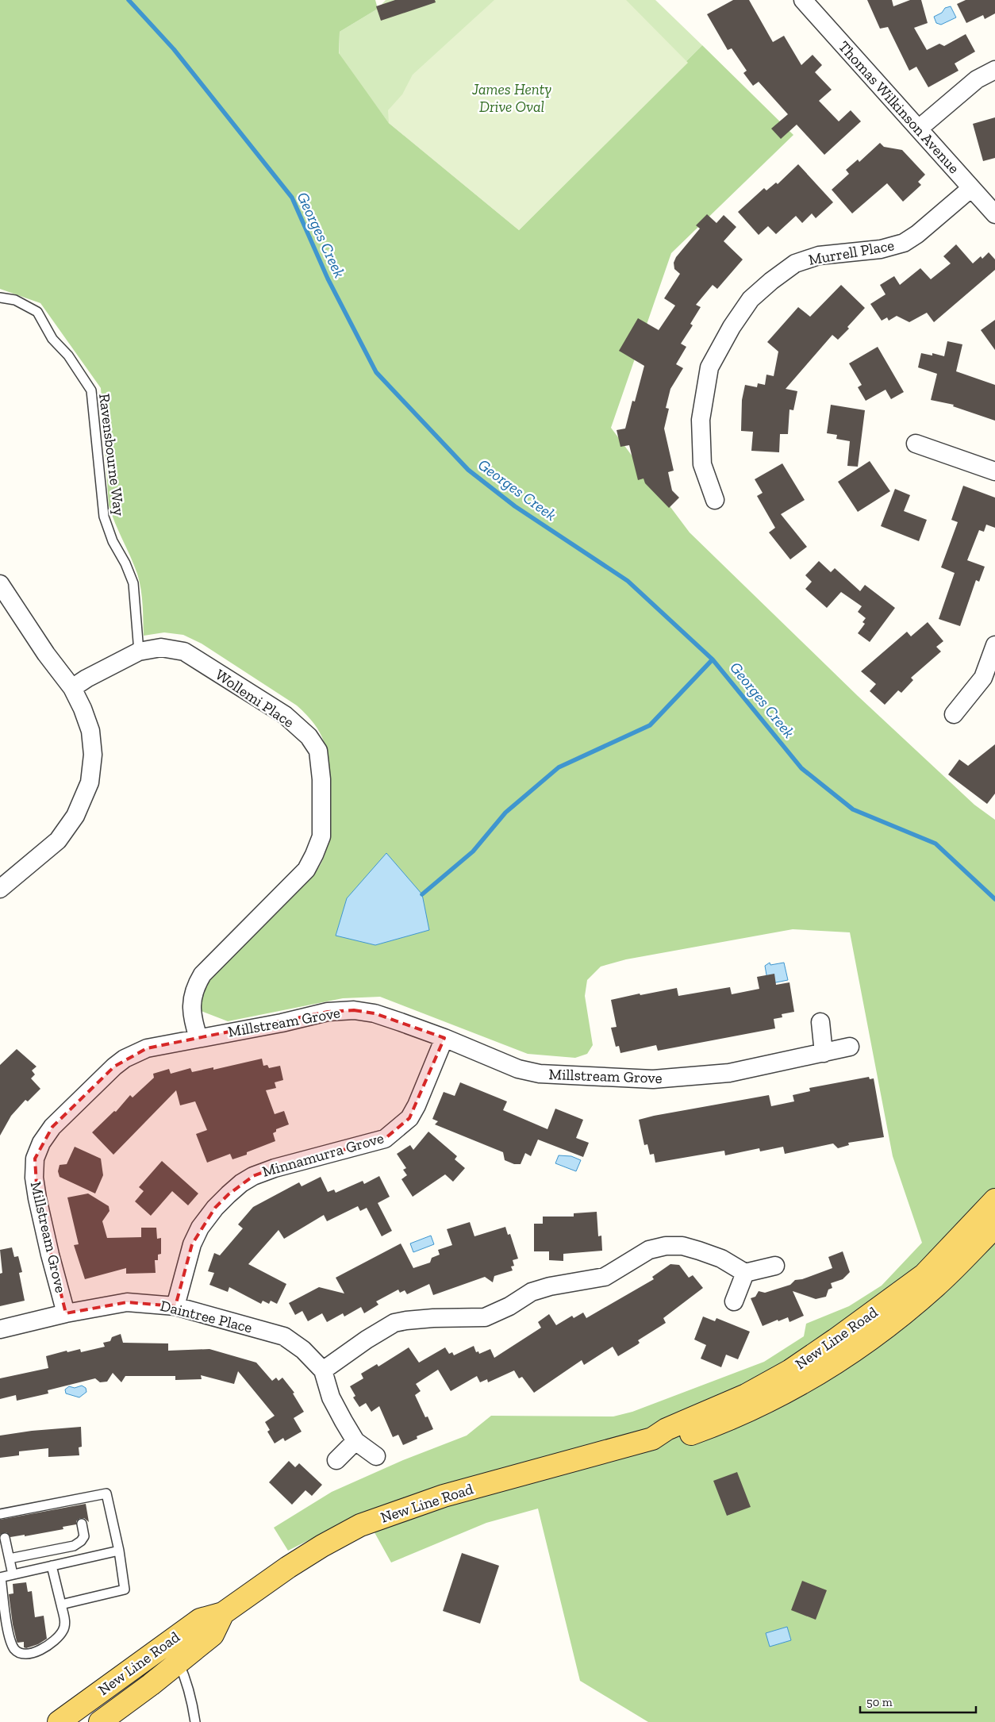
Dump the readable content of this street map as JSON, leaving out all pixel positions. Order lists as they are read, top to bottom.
{
  "streets": {
    "main road": ["New Line Road"],
    "street": [
      "Thomas Wilkinson Avenue",
      "Murrell Place",
      "Wollemi Place",
      "Millstream Grove",
      "Minnamurra Grove",
      "Daintree Place"
    ],
    "lane": ["Ravensbourne Way"]
  },
  "crossings": [
    ["Thomas Wilkinson Avenue", "Murrell Place"],
    ["Ravensbourne Way", "Wollemi Place"],
    ["Wollemi Place", "Millstream Grove"],
    ["Millstream Grove", "Minnamurra Grove"],
    ["Millstream Grove", "Daintree Place"],
    ["Minnamurra Grove", "Daintree Place"]
  ],
  "water": ["Georges Creek"],
  "parks": ["James Henty Drive Oval"],
  "scale_bar": "50 m"
}
